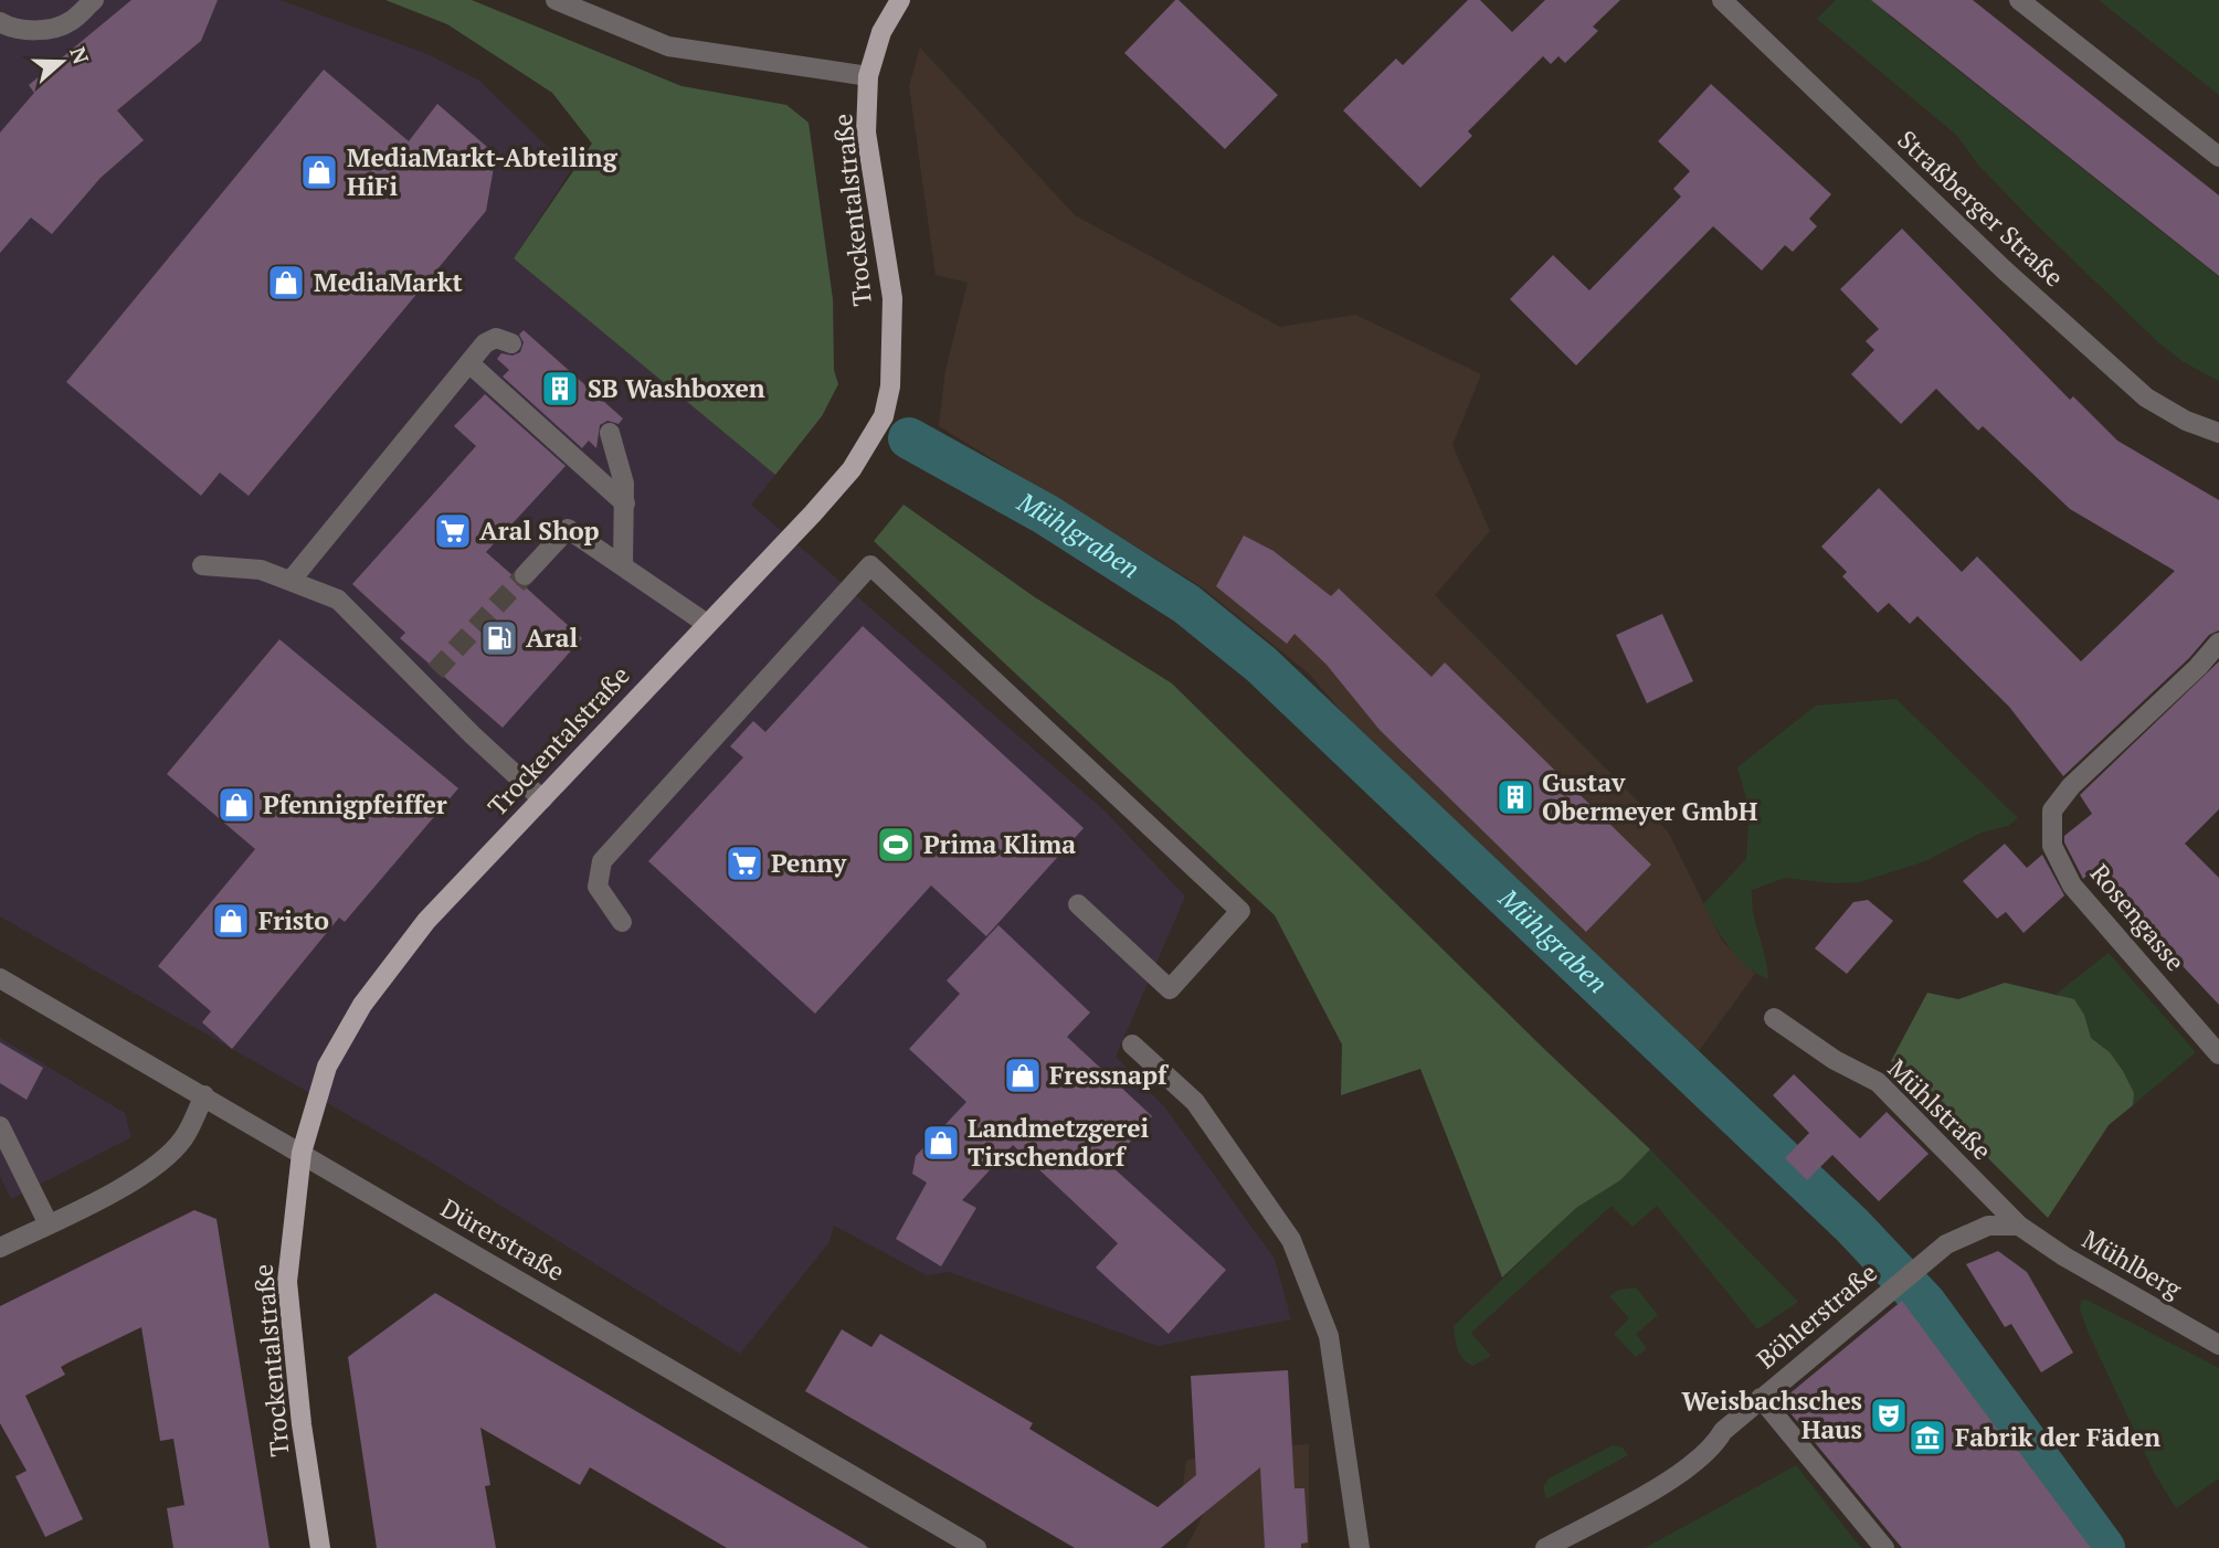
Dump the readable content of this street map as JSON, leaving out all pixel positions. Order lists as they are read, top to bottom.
{
  "streets": {
    "main road": ["Trockentalstraße"],
    "street": [
      "Straßberger Straße",
      "Rosengasse",
      "Mühlstraße",
      "Dürerstraße",
      "Mühlberg",
      "Böhlerstraße"
    ]
  },
  "crossings": [
    ["Trockentalstraße", "Dürerstraße"],
    ["Mühlstraße", "Mühlberg"],
    ["Mühlstraße", "Böhlerstraße"],
    ["Mühlberg", "Böhlerstraße"]
  ],
  "water": ["Mühlgraben"],
  "places": {
    "shop": [
      "MediaMarkt-Abteiling HiFi",
      "MediaMarkt",
      "Pfennigpfeiffer",
      "Fristo",
      "Fressnapf",
      "Landmetzgerei Tirschendorf"
    ],
    "building": ["SB Washboxen", "Gustav Obermeyer GmbH"],
    "supermarket": ["Aral Shop", "Penny"],
    "fuel station": ["Aral"],
    "sports": ["Prima Klima"],
    "theatre": ["Weisbachsches Haus"],
    "museum": ["Fabrik der Fäden"]
  },
  "north": "right"
}
